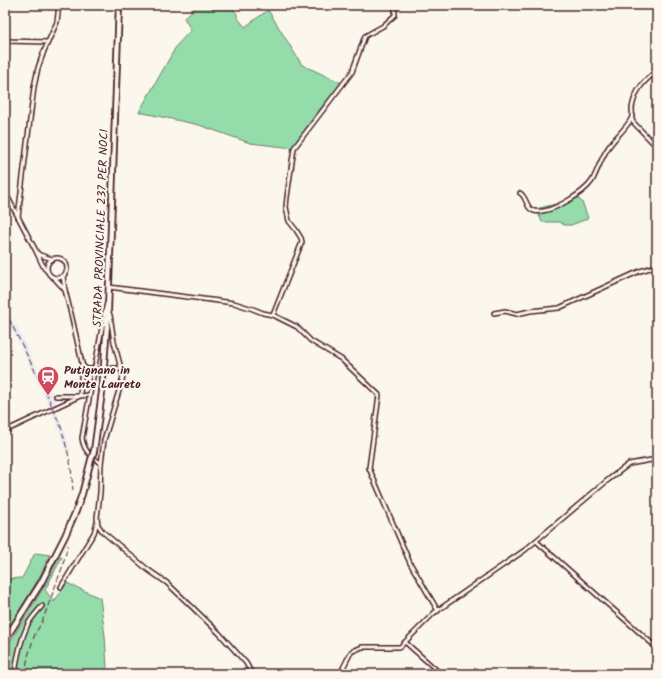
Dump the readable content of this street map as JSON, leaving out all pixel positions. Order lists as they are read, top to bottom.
{
  "streets": {
    "main road": ["STRADA PROVINCIALE 237 PER NOCI"]
  },
  "places": {
    "station": ["Putignano in Monte Laureto"]
  }
}
